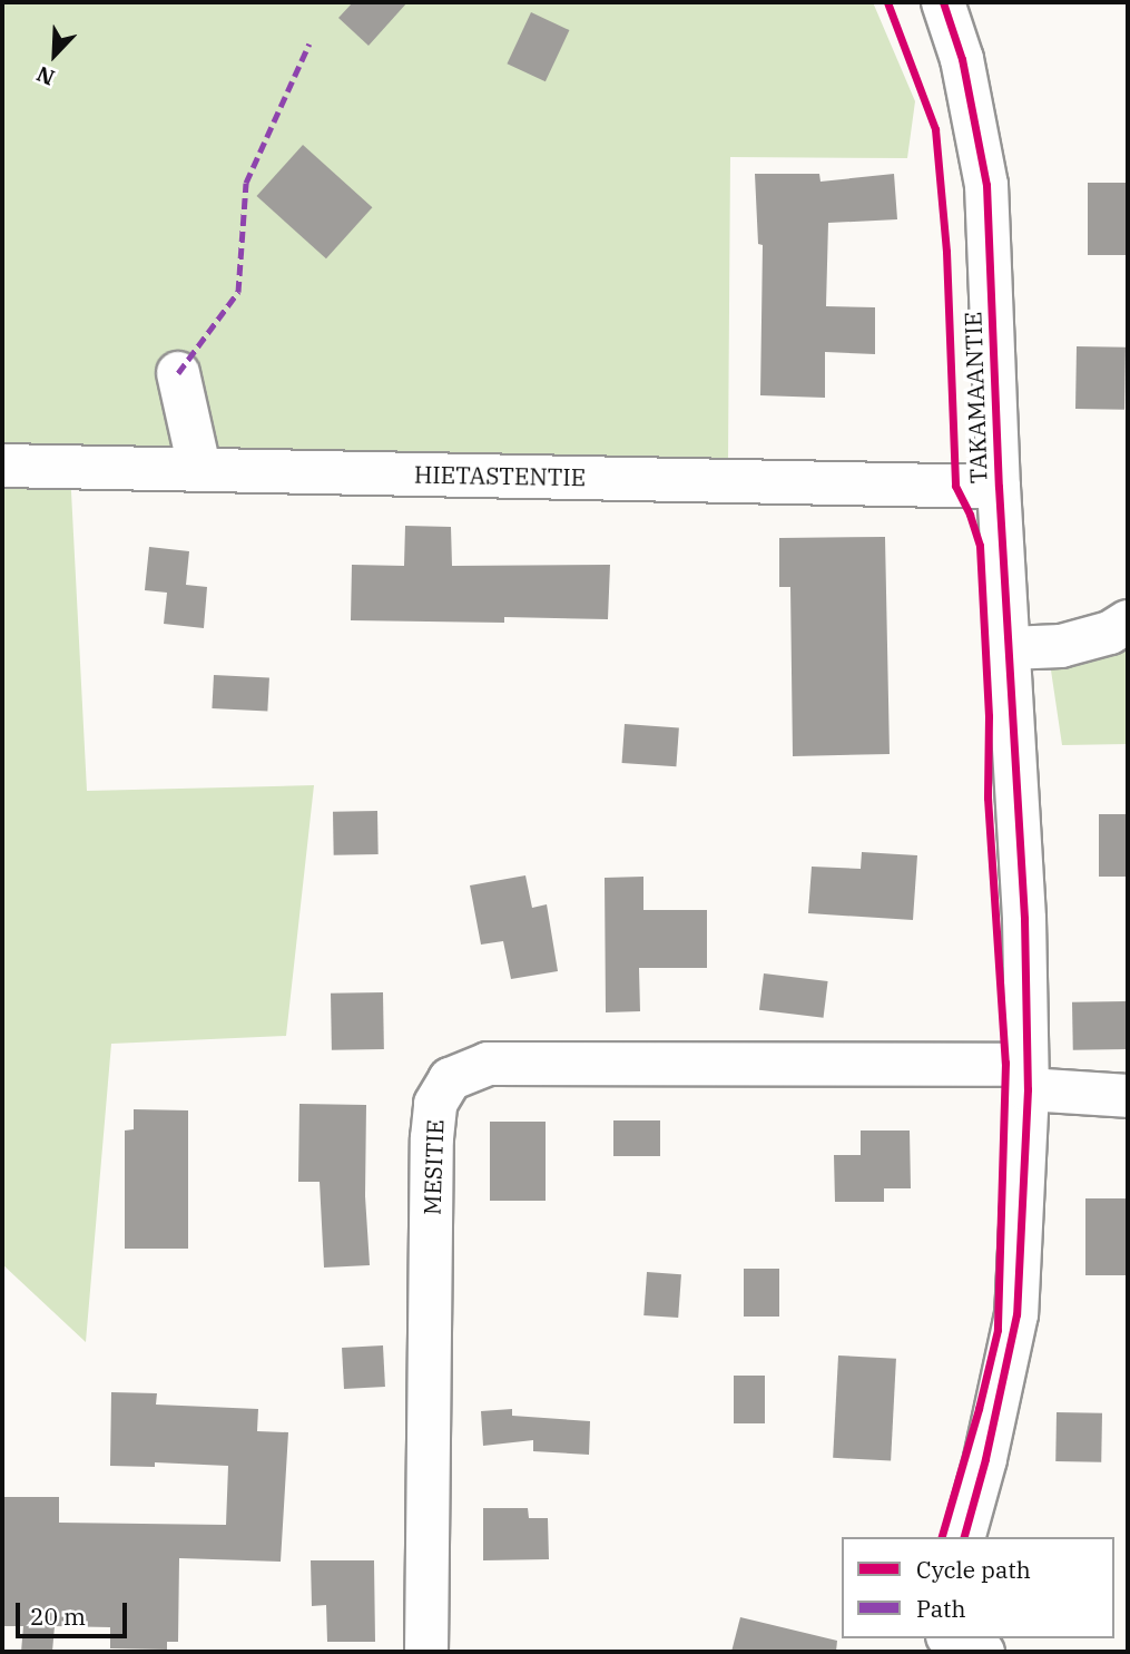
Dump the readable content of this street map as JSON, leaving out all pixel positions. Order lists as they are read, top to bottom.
{
  "streets": {
    "street": ["TAKAMAANTIE", "HIETASTENTIE", "MESITIE"]
  },
  "crossings": [
    ["TAKAMAANTIE", "HIETASTENTIE"],
    ["TAKAMAANTIE", "MESITIE"]
  ],
  "legend": ["Cycle path", "Path"],
  "scale_bar": "20 m",
  "north": "bottom left"
}
